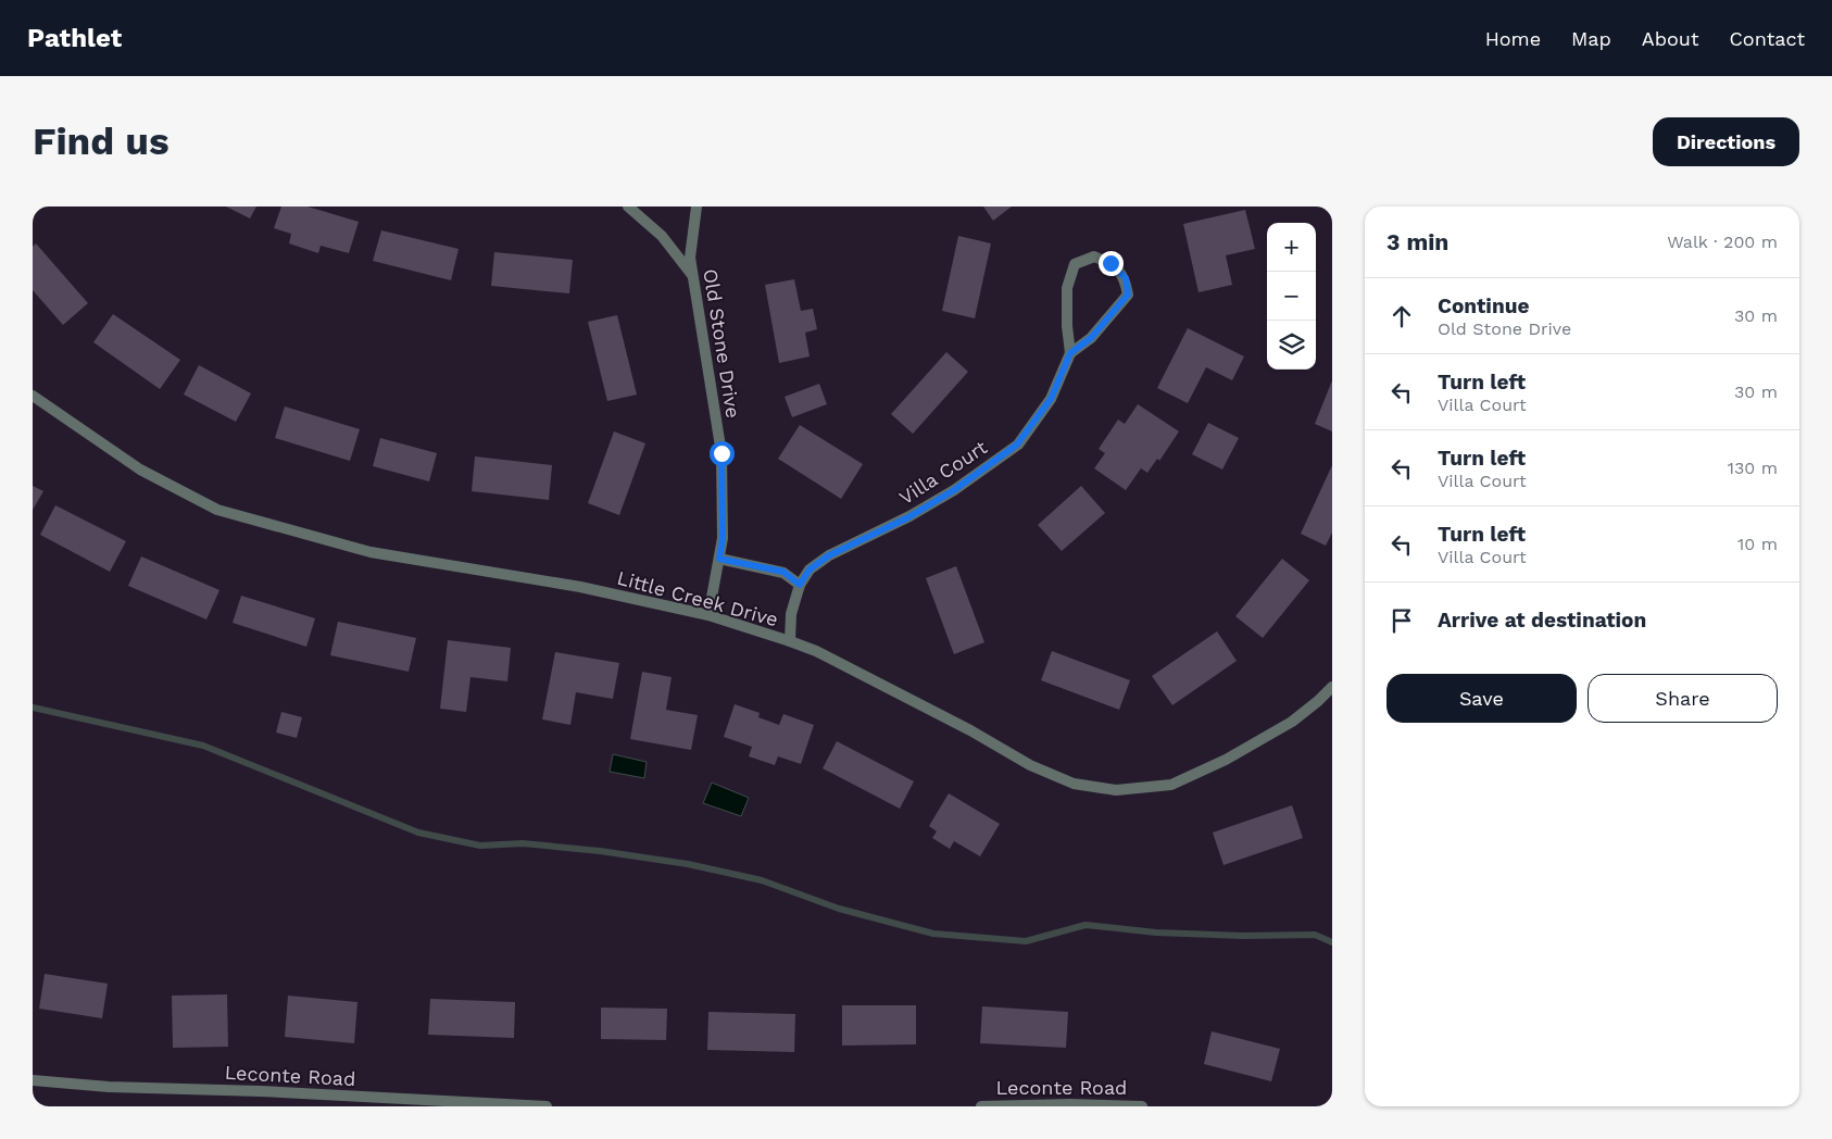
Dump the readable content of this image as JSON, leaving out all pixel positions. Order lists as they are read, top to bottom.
{
  "streets": {
    "street": [
      "Old Stone Drive",
      "Villa Court",
      "Little Creek Drive",
      "Leconte Road"
    ]
  },
  "crossings": [
    ["Old Stone Drive", "Little Creek Drive"],
    ["Villa Court", "Little Creek Drive"]
  ],
  "page": {
    "header": "Pathlet",
    "nav": [
      "Home",
      "Map",
      "About",
      "Contact"
    ],
    "buttons": [
      "Directions",
      ["Save", "Share"]
    ],
    "title": "Find us",
    "heading": ["3 min", "Walk · 200 m"],
    "map_buttons": ["+", "−"],
    "list": [
      ["Continue", "Old Stone Drive", "30 m"],
      ["Turn left", "Villa Court", "30 m"],
      ["Turn left", "Villa Court", "130 m"],
      ["Turn left", "Villa Court", "10 m"],
      "Arrive at destination"
    ]
  }
}
